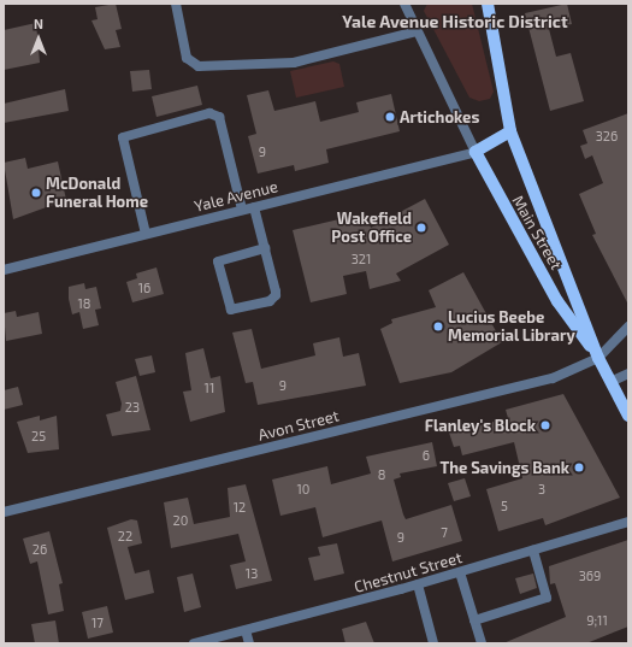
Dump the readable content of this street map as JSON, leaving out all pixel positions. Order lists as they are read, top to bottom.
{
  "streets": {
    "main road": ["Main Street"],
    "street": ["Yale Avenue", "Avon Street", "Chestnut Street"]
  },
  "crossings": [
    ["Yale Avenue", "Main Street"],
    ["Main Street", "Avon Street"]
  ],
  "districts": ["Yale Avenue Historic District"],
  "places": [
    "Artichokes",
    "McDonald Funeral Home",
    "Wakefield Post Office",
    "Lucius Beebe Memorial Library",
    "Flanley's Block",
    "The Savings Bank"
  ],
  "house_numbers": [
    "326",
    "9",
    "321",
    "16",
    "18",
    "9",
    "11",
    "23",
    "25",
    "6",
    "8",
    "10",
    "3",
    "5",
    "12",
    "20",
    "7",
    "22",
    "9",
    "26",
    "13",
    "369",
    "9;11",
    "17"
  ],
  "north": "top"
}
